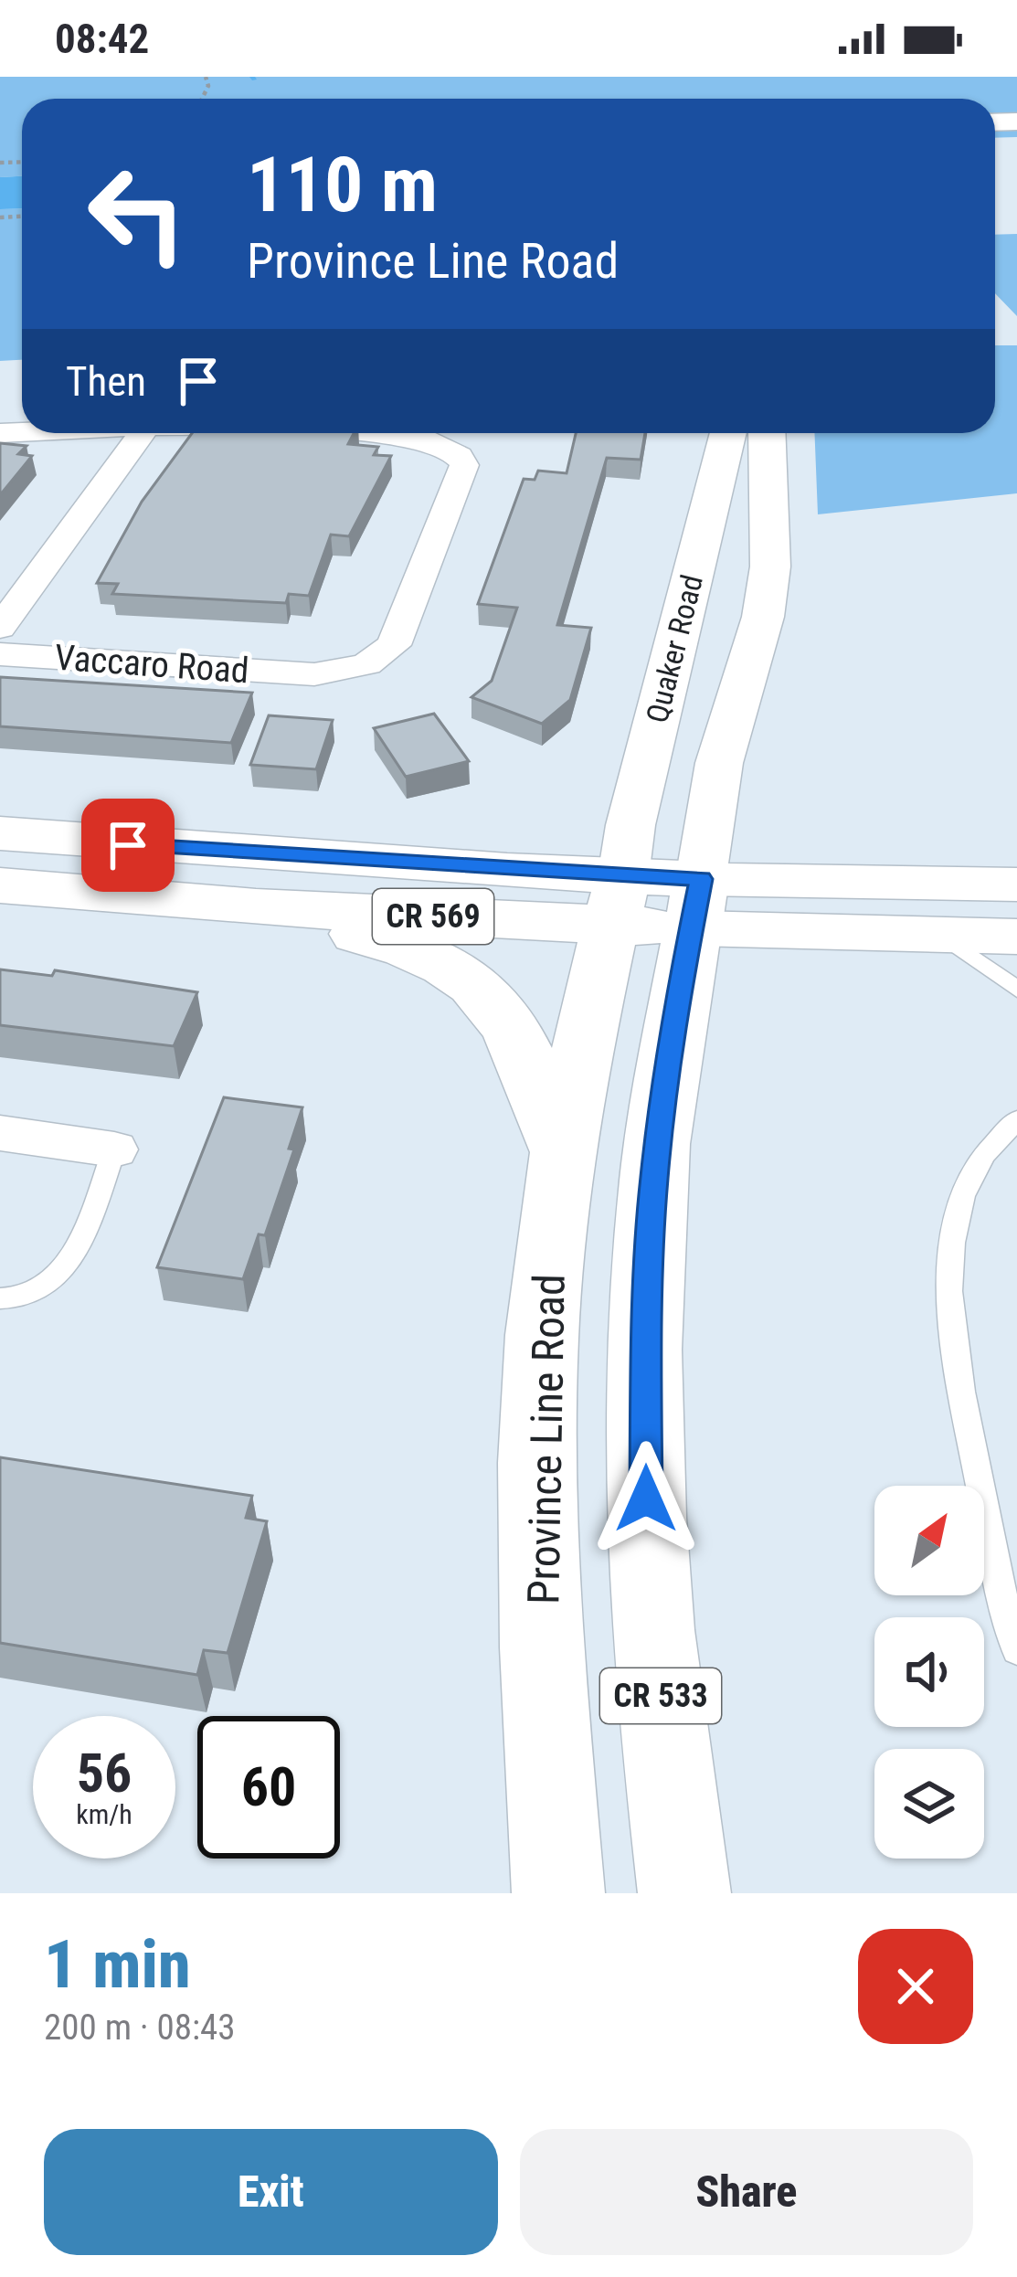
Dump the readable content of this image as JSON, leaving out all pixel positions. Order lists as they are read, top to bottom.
{
  "streets": {
    "main road": ["CR 569", "Province Line Road", "CR 533"],
    "street": ["Quaker Road", "Vaccaro Road"]
  },
  "crossings": [
    ["Quaker Road", "CR 569"],
    ["Quaker Road", "Province Line Road"],
    ["CR 569", "Province Line Road"],
    ["CR 569", "CR 533"]
  ],
  "north": "top right",
  "page": {
    "status": "08:42",
    "turn": ["110 m", "Province Line Road"],
    "then": "Then",
    "speed": "56 km/h",
    "limit": "60",
    "heading": ["1 min", "200 m · 08:43"],
    "buttons": ["Exit", "Share"]
  }
}
